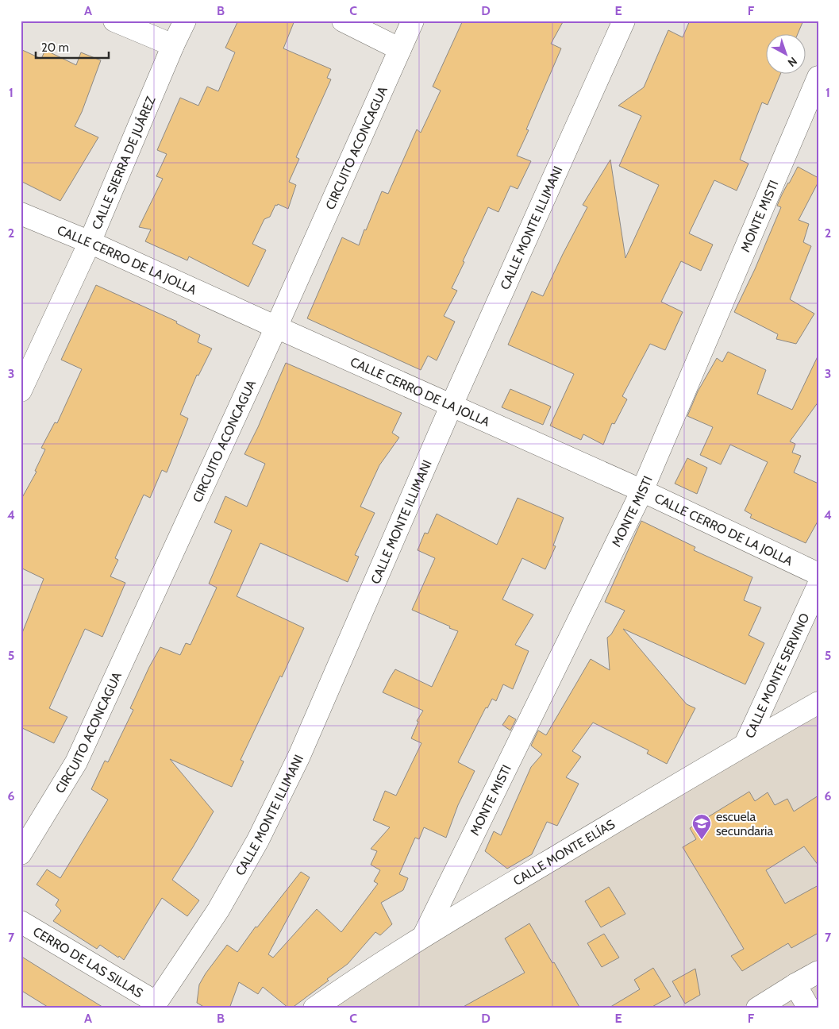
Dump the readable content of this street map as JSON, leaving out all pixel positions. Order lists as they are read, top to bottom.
{
  "streets": {
    "street": [
      "CIRCUITO ACONCAGUA",
      "CALLE SIERRA DE JUÁREZ",
      "MONTE MISTI",
      "CALLE MONTE ILLIMANI",
      "CALLE CERRO DE LA JOLLA",
      "CALLE MONTE SERVINO",
      "CALLE MONTE ELÍAS",
      "CERRO DE LAS SILLAS"
    ]
  },
  "crossings": [
    ["CIRCUITO ACONCAGUA", "CALLE CERRO DE LA JOLLA"],
    ["CALLE SIERRA DE JUÁREZ", "CALLE CERRO DE LA JOLLA"],
    ["MONTE MISTI", "CALLE CERRO DE LA JOLLA"],
    ["MONTE MISTI", "CALLE MONTE ELÍAS"],
    ["CALLE MONTE ILLIMANI", "CALLE CERRO DE LA JOLLA"],
    ["CALLE MONTE ILLIMANI", "CERRO DE LAS SILLAS"],
    ["CALLE MONTE SERVINO", "CALLE MONTE ELÍAS"]
  ],
  "places": {
    "school or university": ["escuela secundaria"]
  },
  "scale_bar": "20 m",
  "north": "bottom right",
  "grid": {
    "columns": [
      "A",
      "B",
      "C",
      "D",
      "E",
      "F"
    ],
    "rows": [
      "1",
      "2",
      "3",
      "4",
      "5",
      "6",
      "7"
    ]
  }
}
